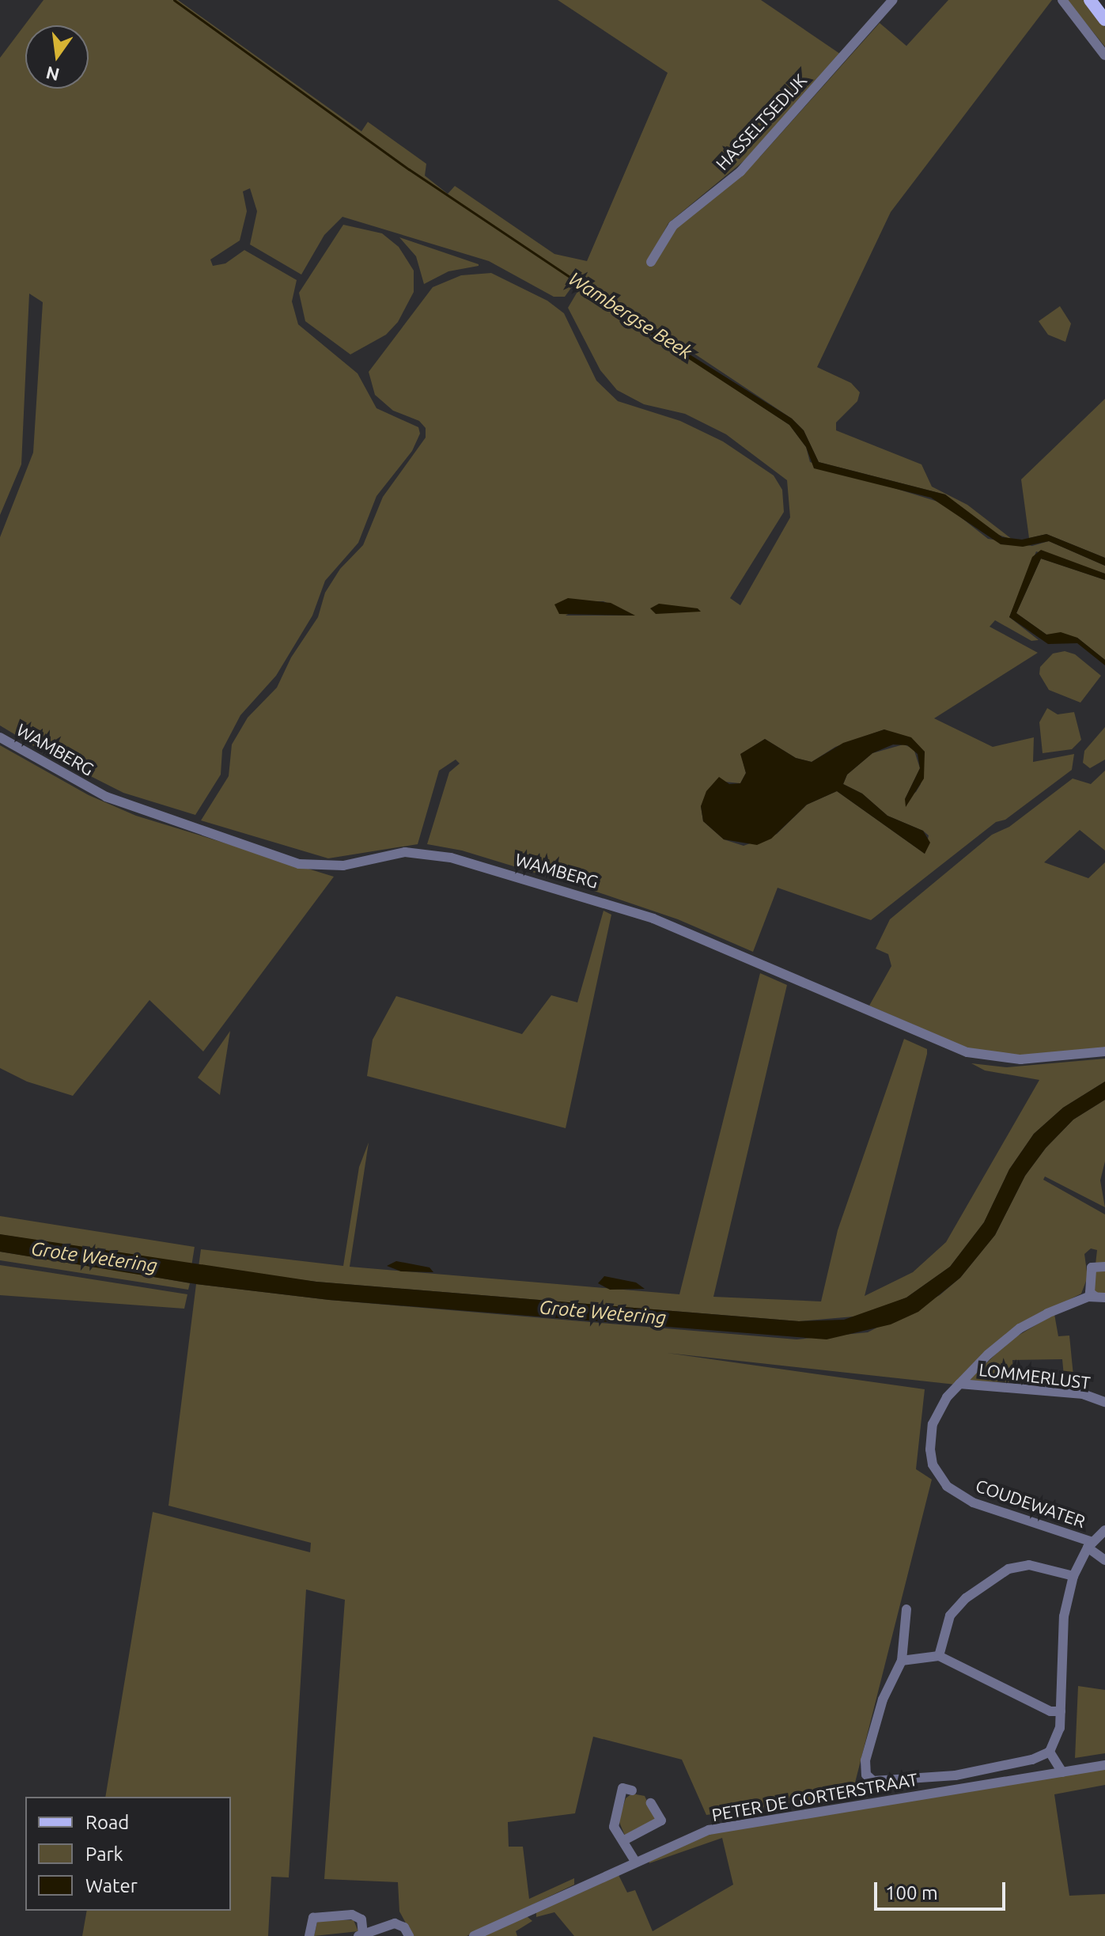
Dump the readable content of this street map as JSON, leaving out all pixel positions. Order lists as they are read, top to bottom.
{
  "streets": {
    "street": [
      "HASSELTSEDIJK",
      "WAMBERG",
      "LOMMERLUST",
      "COUDEWATER",
      "PETER DE GORTERSTRAAT"
    ]
  },
  "crossings": [
    ["LOMMERLUST", "COUDEWATER"]
  ],
  "water": ["Wambergse Beek", "Grote Wetering"],
  "legend": ["Road", "Park", "Water"],
  "scale_bar": "100 m",
  "north": "bottom"
}
